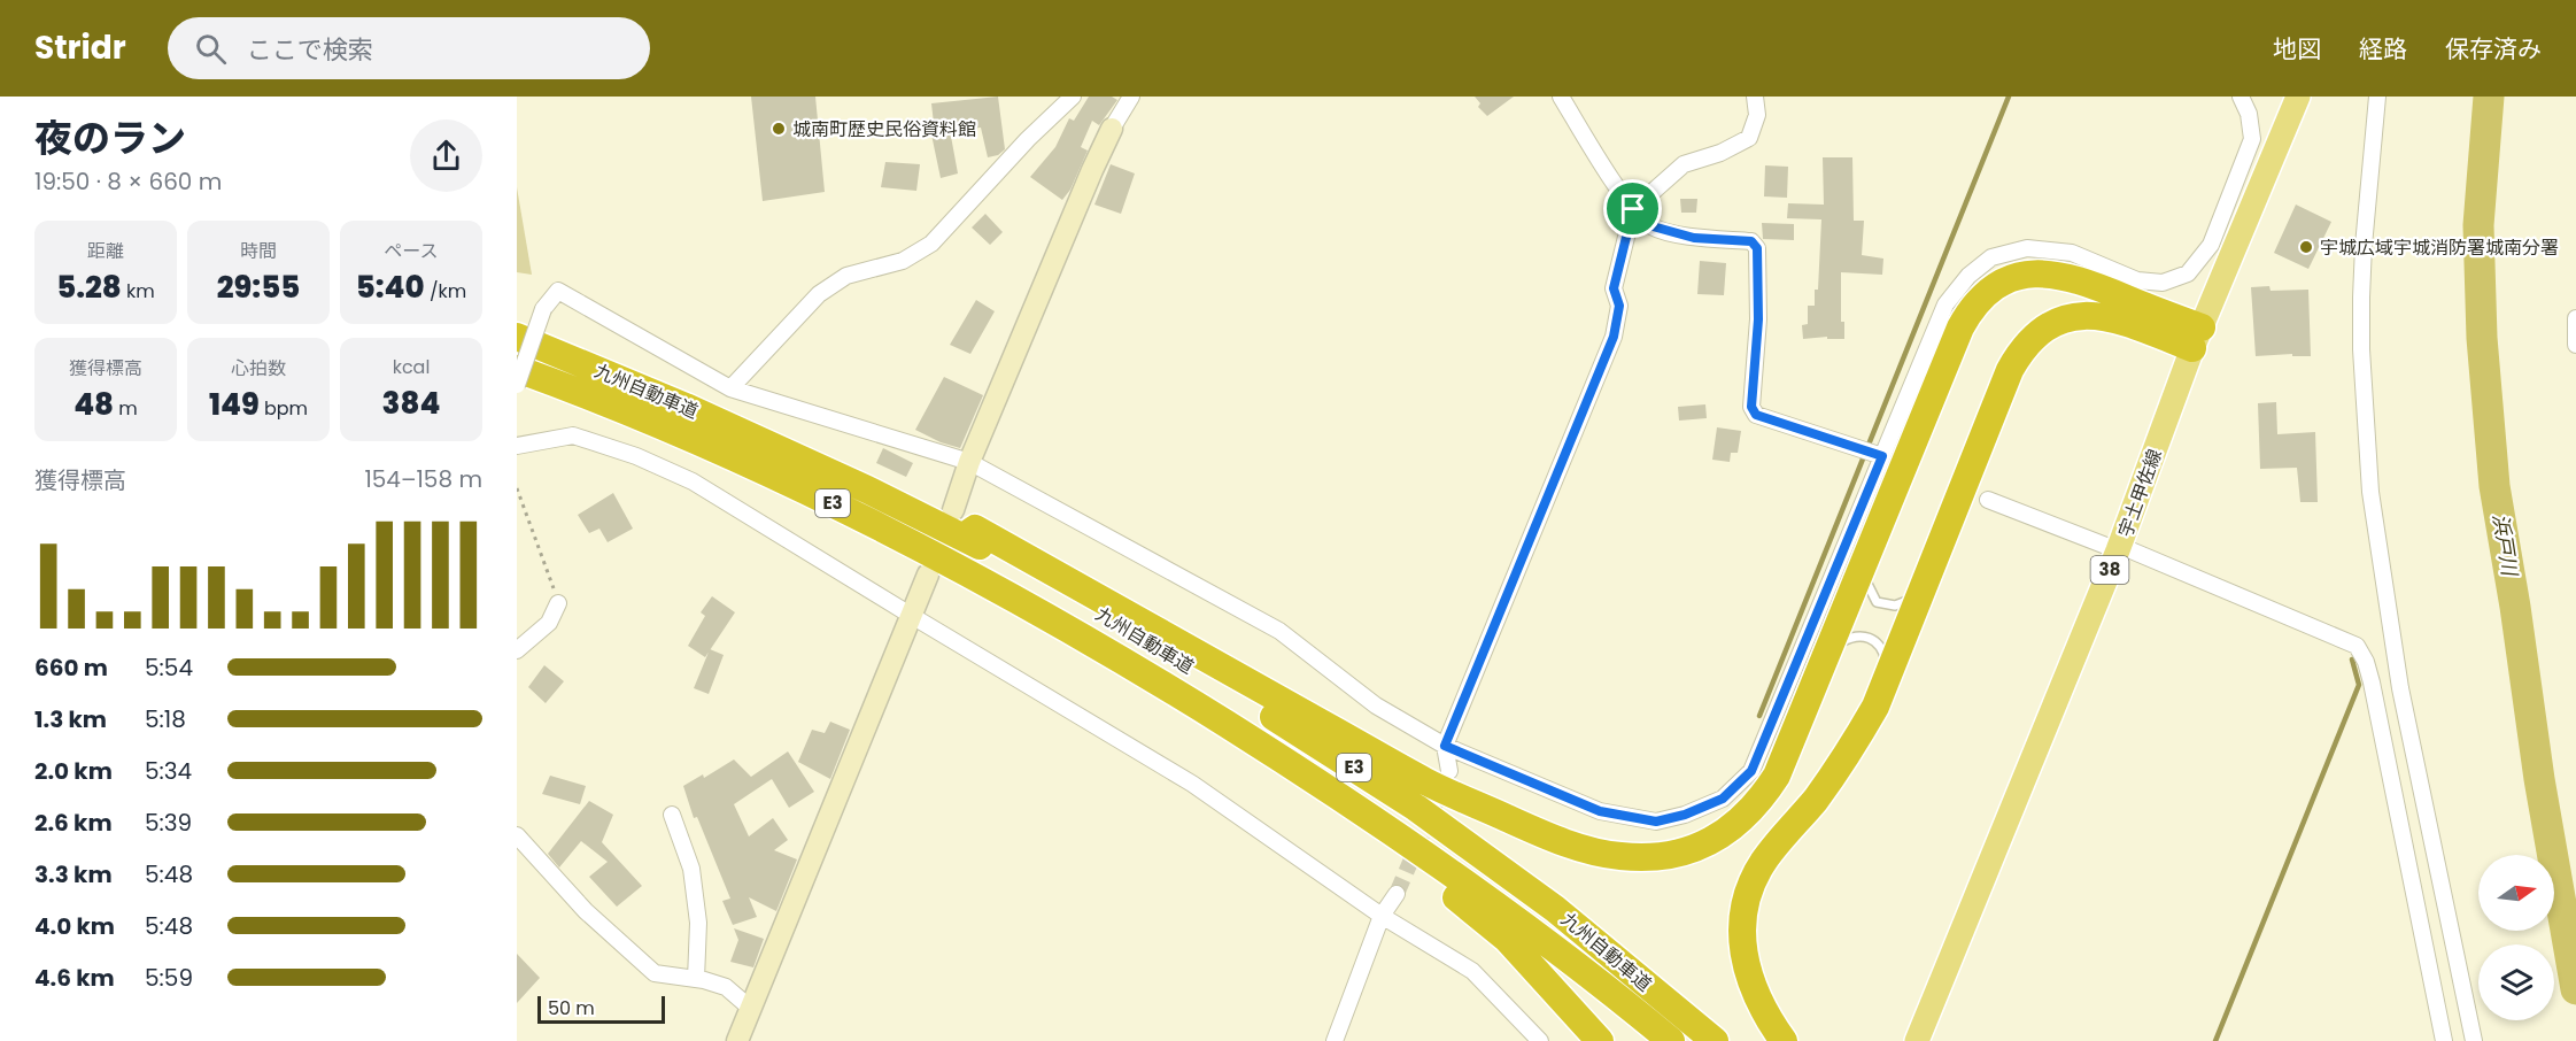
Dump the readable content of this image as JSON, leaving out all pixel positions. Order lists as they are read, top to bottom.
{
  "streets": {
    "highway": ["九州自動車道", "E3"],
    "main road": ["宇土甲佐線", "38"]
  },
  "water": ["浜戸川"],
  "places": ["城南町歴史民俗資料館", "宇城広域宇城消防署城南分署"],
  "scale_bar": "50 m",
  "north": "right",
  "page": {
    "header": "Stridr",
    "search": "ここで検索",
    "nav": ["地図", "経路", "保存済み"],
    "heading": ["夜のラン", "19:50 · 8 × 660 m"],
    "stats": [
      ["距離", "5.28 km"],
      ["時間", "29:55"],
      ["ペース", "5:40 /km"],
      ["獲得標高", "48 m"],
      ["心拍数", "149 bpm"],
      ["kcal", "384"]
    ],
    "chart": ["獲得標高", "154–158 m"],
    "list": [
      {
        "name": "660 m",
        "note": "5:54"
      },
      {
        "name": "1.3 km",
        "note": "5:18"
      },
      {
        "name": "2.0 km",
        "note": "5:34"
      },
      {
        "name": "2.6 km",
        "note": "5:39"
      },
      {
        "name": "3.3 km",
        "note": "5:48"
      },
      {
        "name": "4.0 km",
        "note": "5:48"
      },
      {
        "name": "4.6 km",
        "note": "5:59"
      }
    ],
    "scale": "50 m"
  }
}
